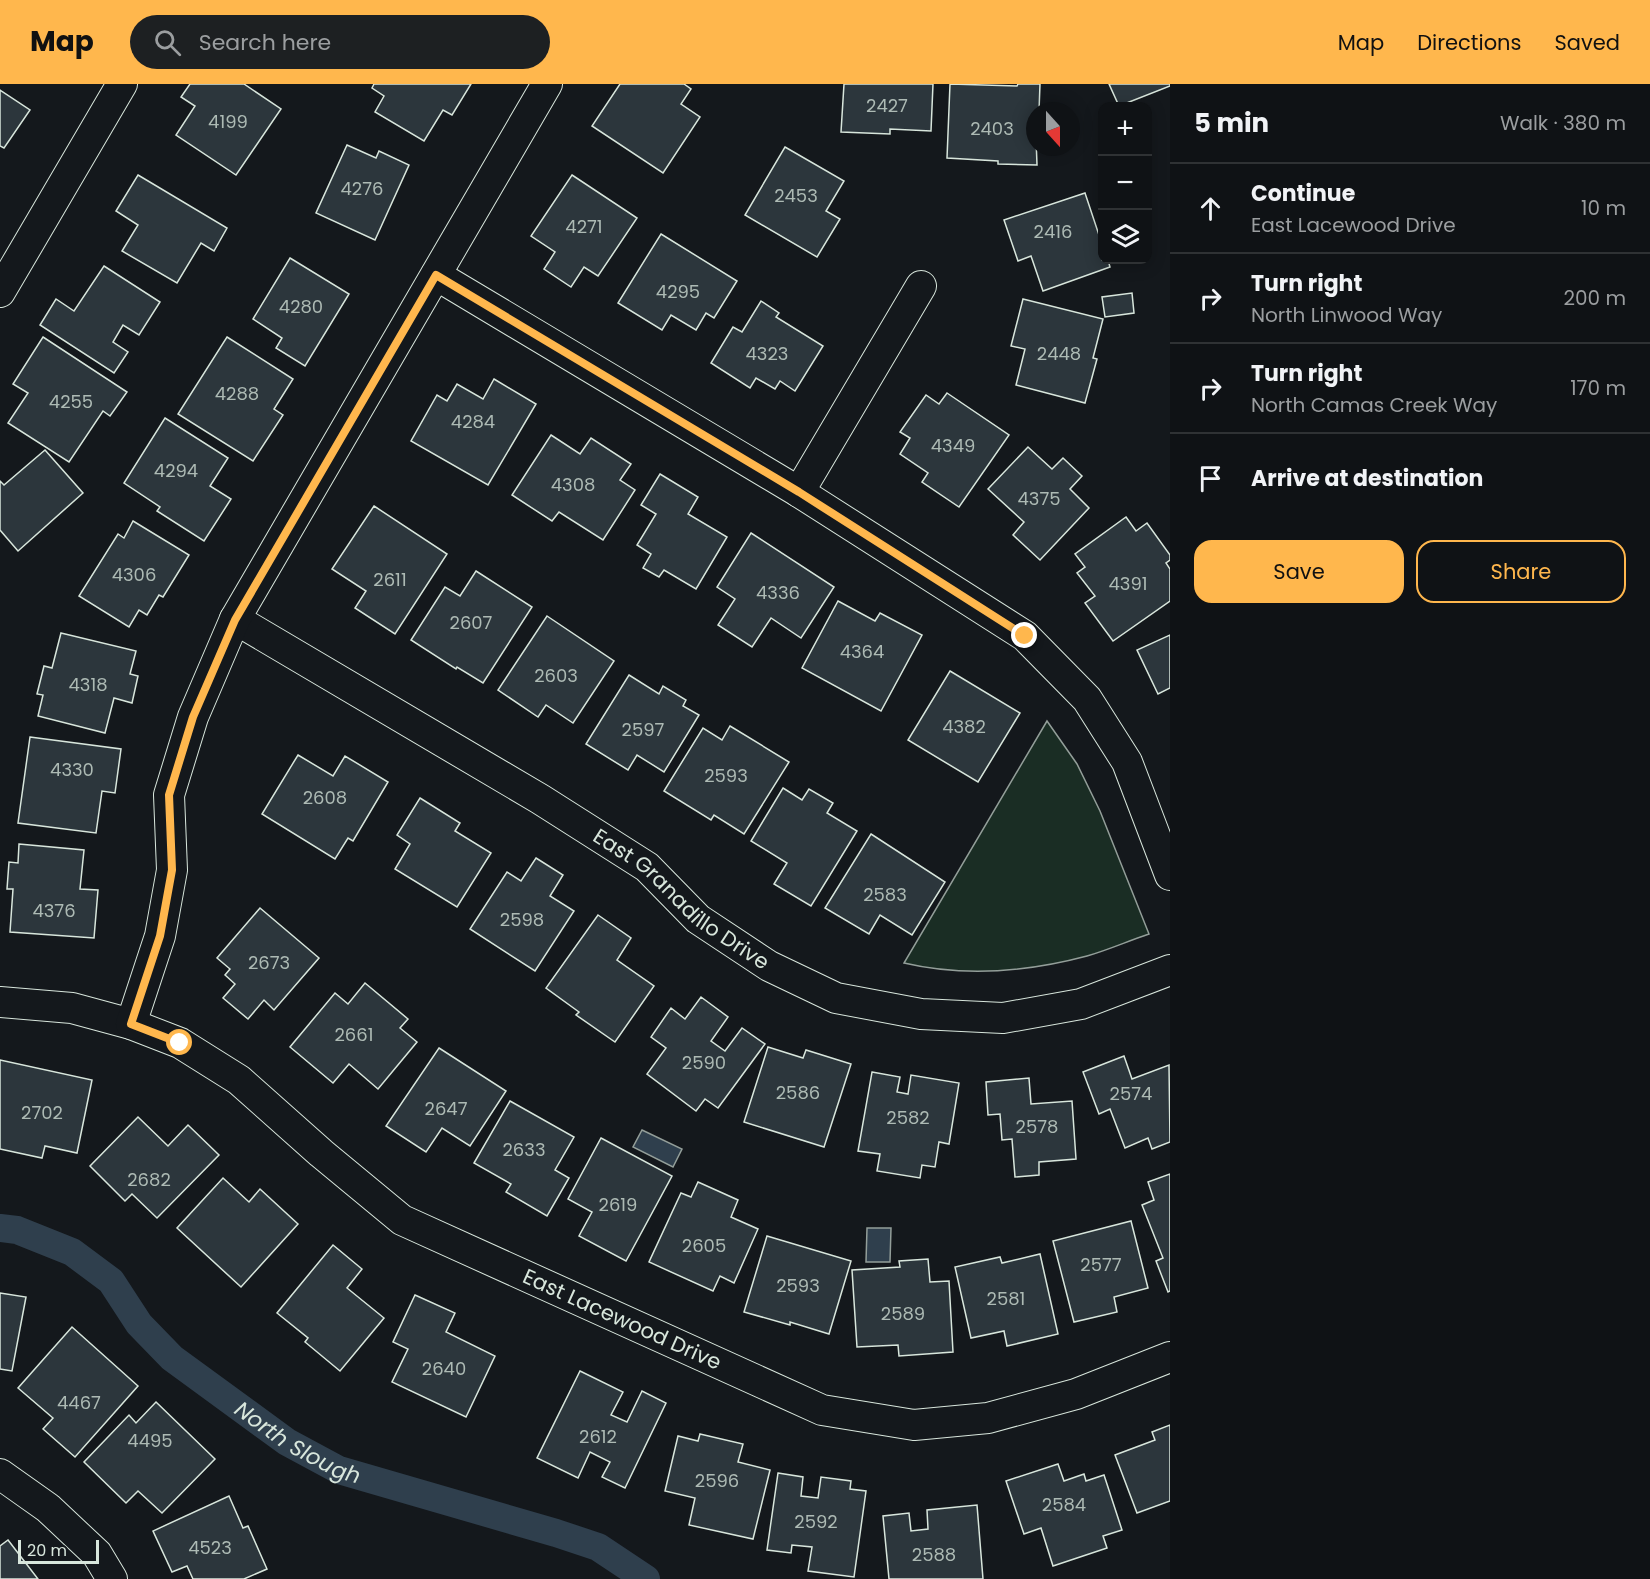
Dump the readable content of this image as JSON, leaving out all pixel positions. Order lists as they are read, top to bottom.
{
  "streets": {
    "street": ["East Granadillo Drive", "East Lacewood Drive"]
  },
  "water": ["North Slough"],
  "house_numbers": [
    "2427",
    "4199",
    "2403",
    "4276",
    "2453",
    "4271",
    "2416",
    "4295",
    "4280",
    "4323",
    "2448",
    "4288",
    "4255",
    "4284",
    "4349",
    "4294",
    "4308",
    "4375",
    "4306",
    "2611",
    "4391",
    "4336",
    "2607",
    "4364",
    "2603",
    "4318",
    "4382",
    "2597",
    "4330",
    "2593",
    "2608",
    "2583",
    "4376",
    "2598",
    "2673",
    "2661",
    "2590",
    "2586",
    "2574",
    "2647",
    "2702",
    "2582",
    "2578",
    "2633",
    "2682",
    "2619",
    "2605",
    "2577",
    "2593",
    "2581",
    "2589",
    "2640",
    "4467",
    "2612",
    "4495",
    "2596",
    "2584",
    "2592",
    "4523",
    "2588"
  ],
  "scale_bar": "20 m",
  "north": "bottom",
  "page": {
    "header": "Map",
    "search": "Search here",
    "nav": ["Map", "Directions", "Saved"],
    "heading": ["5 min", "Walk · 380 m"],
    "map_buttons": ["+", "−"],
    "list": [
      ["Continue", "East Lacewood Drive", "10 m"],
      ["Turn right", "North Linwood Way", "200 m"],
      ["Turn right", "North Camas Creek Way", "170 m"],
      "Arrive at destination"
    ],
    "buttons": ["Save", "Share"],
    "scale": "20 m"
  }
}
